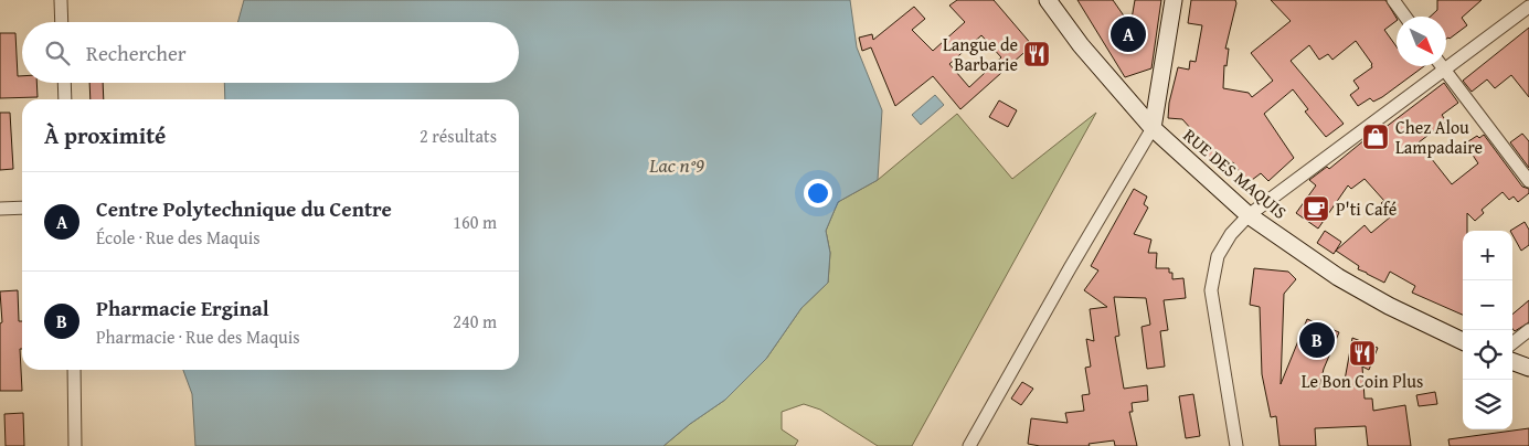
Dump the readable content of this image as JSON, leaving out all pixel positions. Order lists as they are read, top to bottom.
{
  "streets": {
    "street": ["RUE DES MAQUIS"]
  },
  "water": ["Lac n°9"],
  "places": {
    "restaurant": ["Langue de Barbarie", "Le Bon Coin Plus"],
    "shop": ["Chez Alou Lampadaire"],
    "cafe": ["P'ti Café"]
  },
  "north": "bottom right",
  "page": {
    "pins": ["A", "B"],
    "search": "Rechercher",
    "heading": ["À proximité", "2 résultats"],
    "list": [
      {
        "mark": "A",
        "name": "Centre Polytechnique du Centre",
        "note": "École · Rue des Maquis",
        "value": "160 m"
      },
      {
        "mark": "B",
        "name": "Pharmacie Erginal",
        "note": "Pharmacie · Rue des Maquis",
        "value": "240 m"
      }
    ],
    "map_buttons": ["+", "−"]
  }
}
